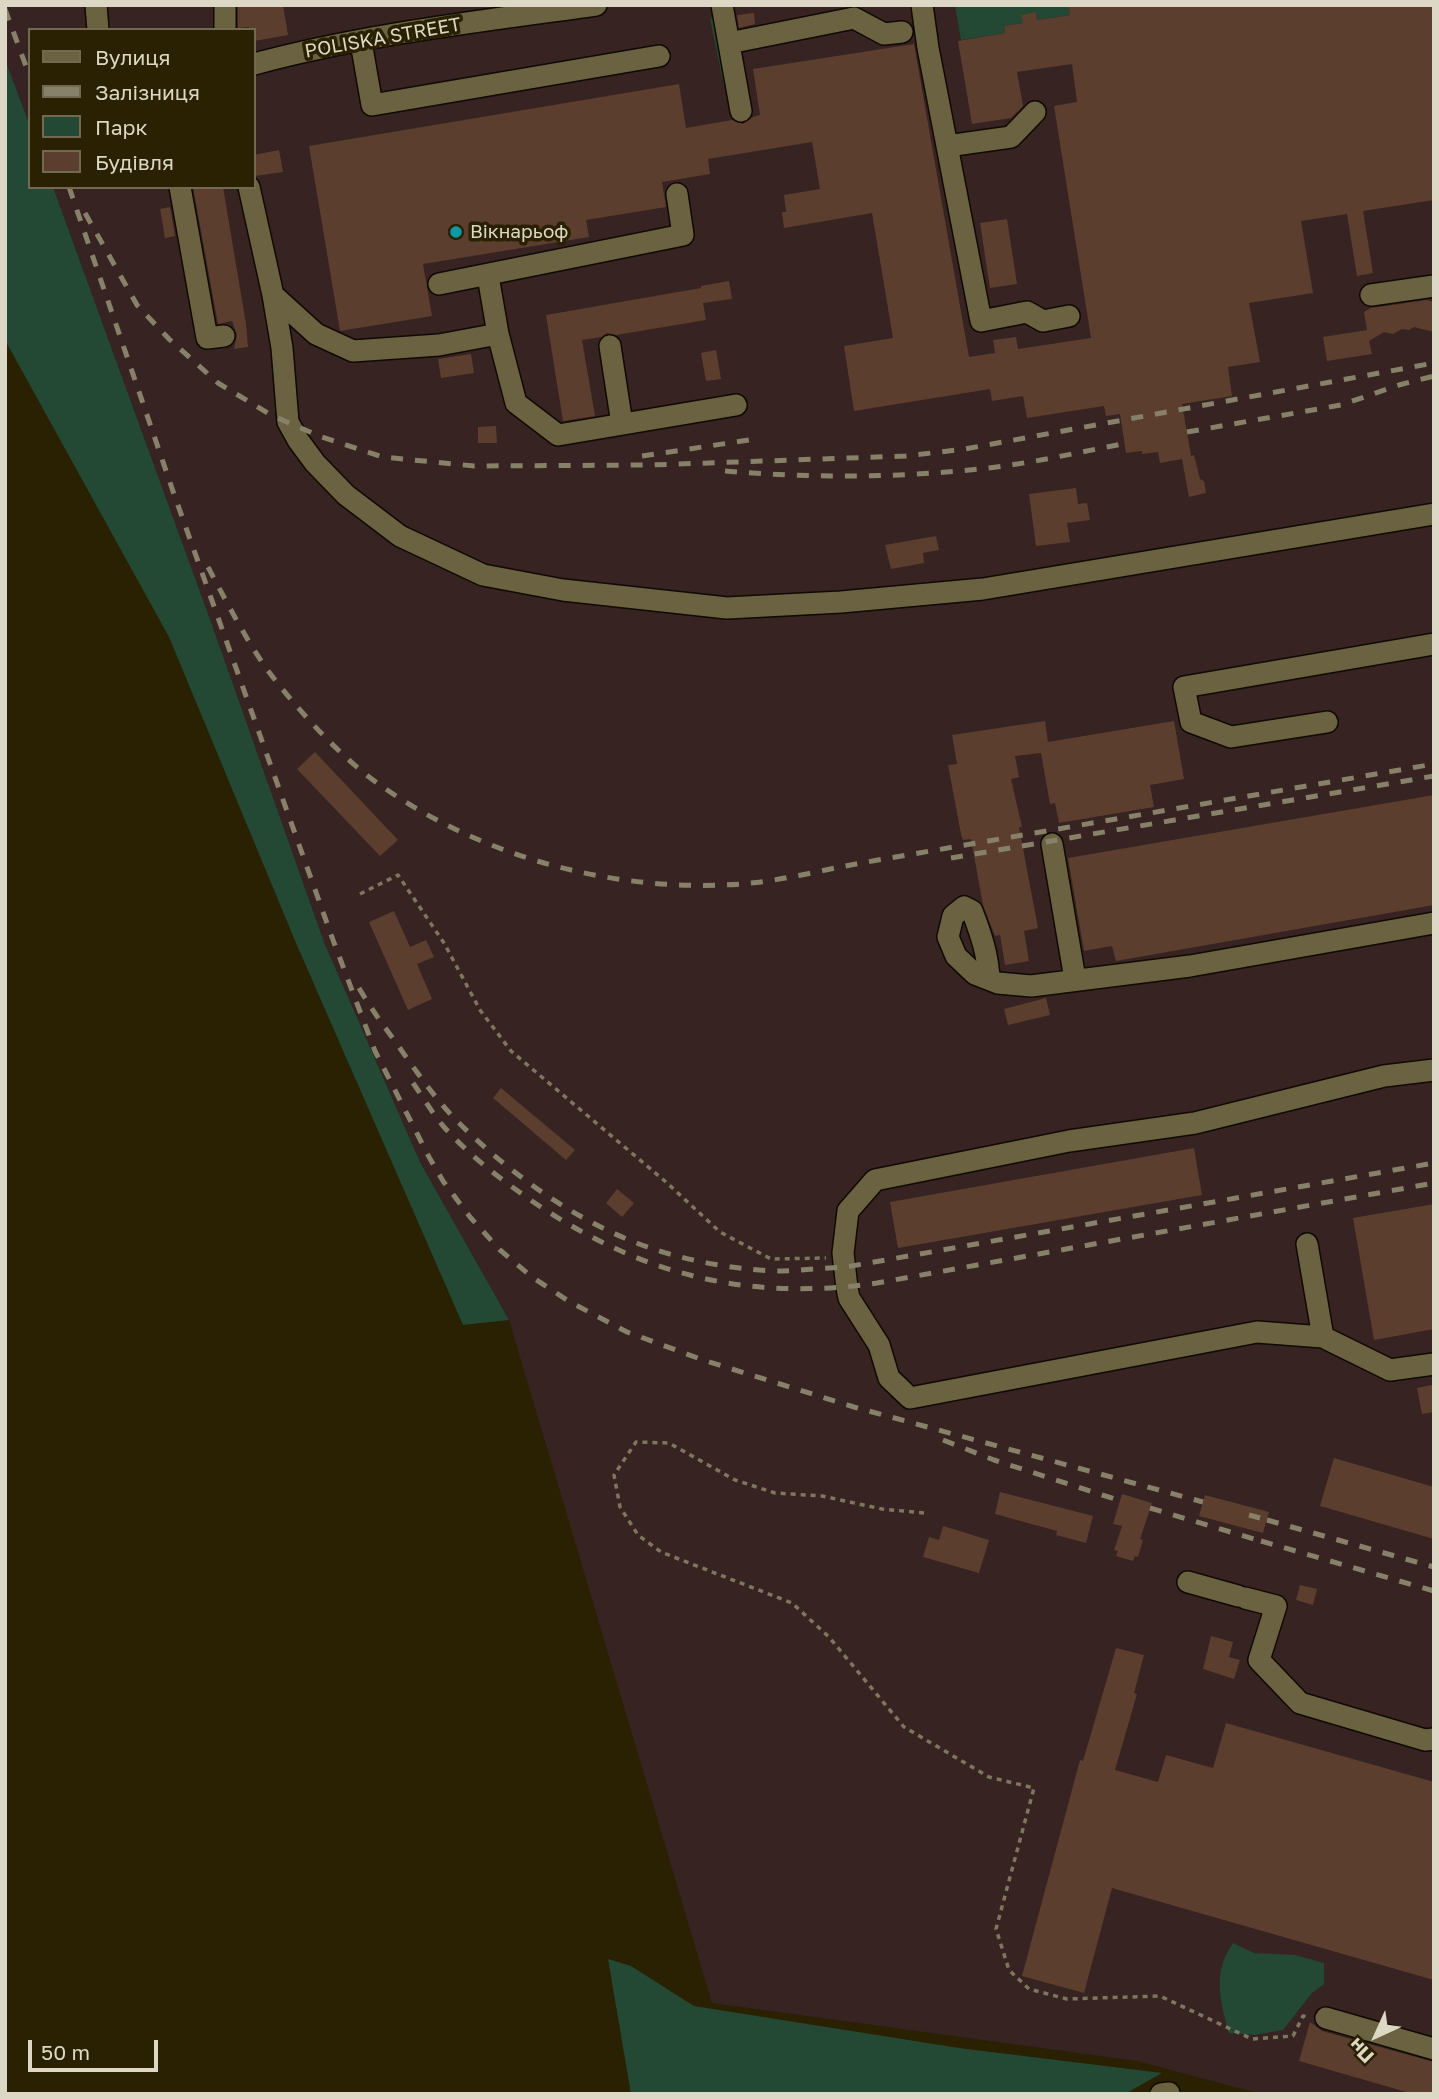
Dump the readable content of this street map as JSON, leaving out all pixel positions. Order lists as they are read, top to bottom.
{
  "streets": {
    "street": ["POLISKA STREET"]
  },
  "places": ["Вікнарьоф"],
  "legend": [
    "Вулиця",
    "Залізниця",
    "Парк",
    "Будівля"
  ],
  "scale_bar": "50 m",
  "north": "bottom left"
}
